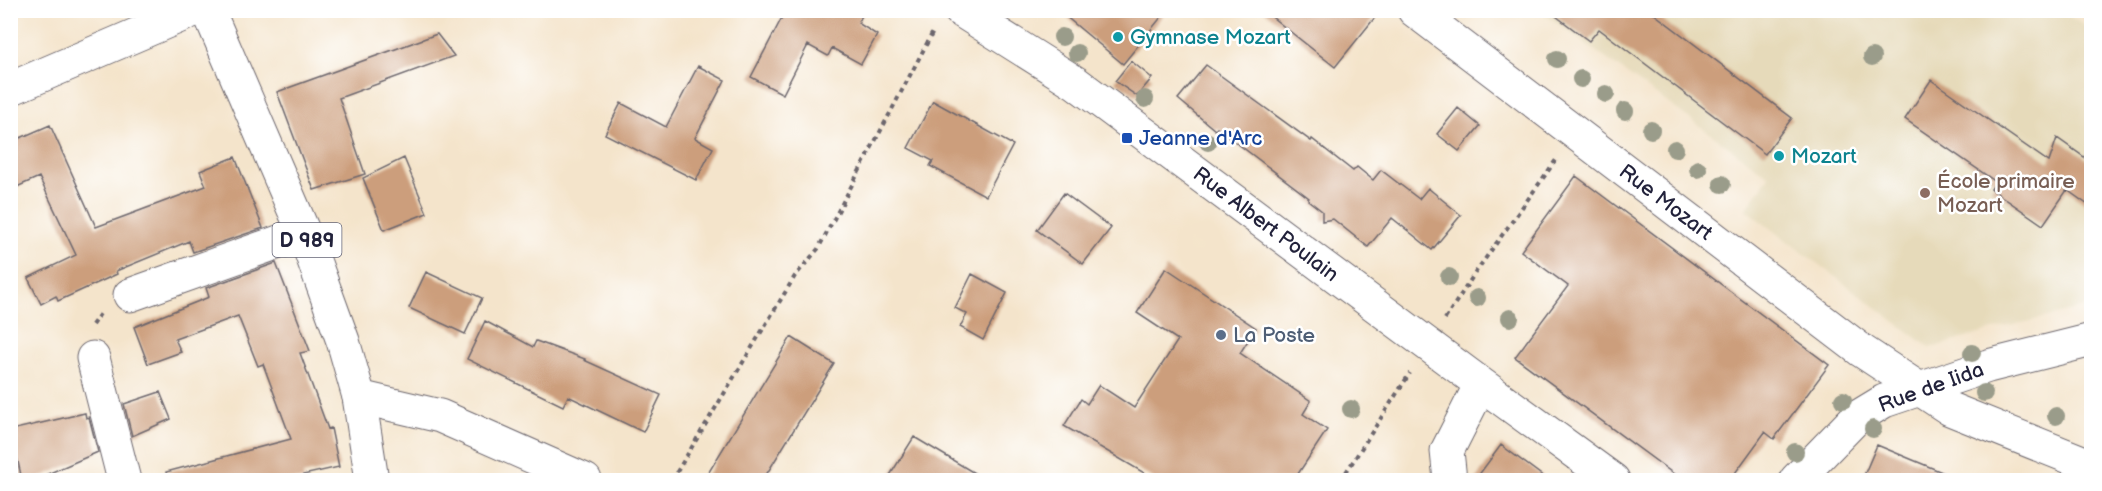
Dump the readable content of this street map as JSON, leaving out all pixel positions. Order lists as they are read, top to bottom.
{
  "streets": {
    "street": [
      "Rue Mozart",
      "Rue Albert Poulain",
      "D 989",
      "Rue de Iida"
    ]
  },
  "crossings": [
    ["Rue Mozart", "Rue de Iida"]
  ],
  "places": {
    "other": [
      "Gymnase Mozart",
      "Mozart",
      "École primaire Mozart",
      "La Poste"
    ],
    "transit": ["Jeanne d'Arc"]
  }
}
